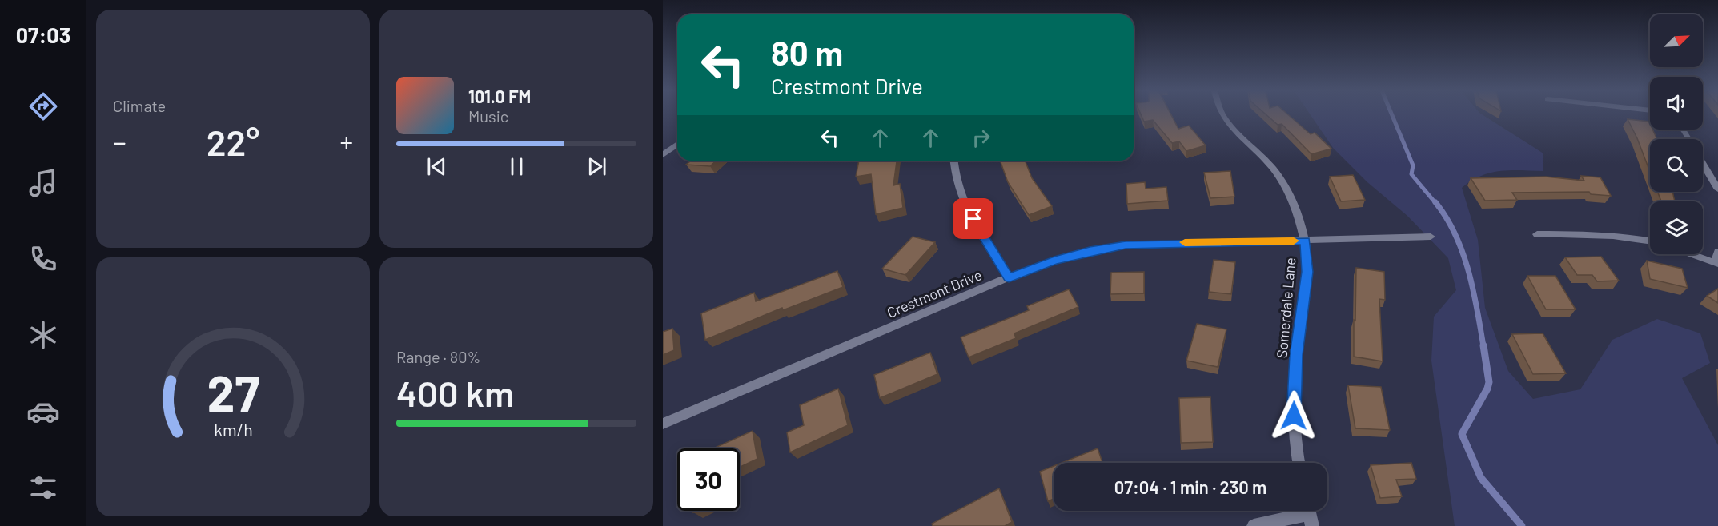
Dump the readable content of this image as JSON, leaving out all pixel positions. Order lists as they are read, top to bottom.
{
  "streets": {
    "street": ["Crestmont Drive", "Somerdale Lane"]
  },
  "crossings": [
    ["Crestmont Drive", "Somerdale Lane"]
  ],
  "north": "top right",
  "page": {
    "tabs": "07:03",
    "tile": [
      "Climate",
      ["Range · 80%", "400 km"]
    ],
    "turn": ["80 m", "Crestmont Drive"],
    "song": ["101.0 FM", "Music"],
    "heat": ["−", "22°", "+"],
    "limit": "30",
    "trip": "07:04 · 1 min · 230 m",
    "gauge": ["27", "km/h"]
  }
}
